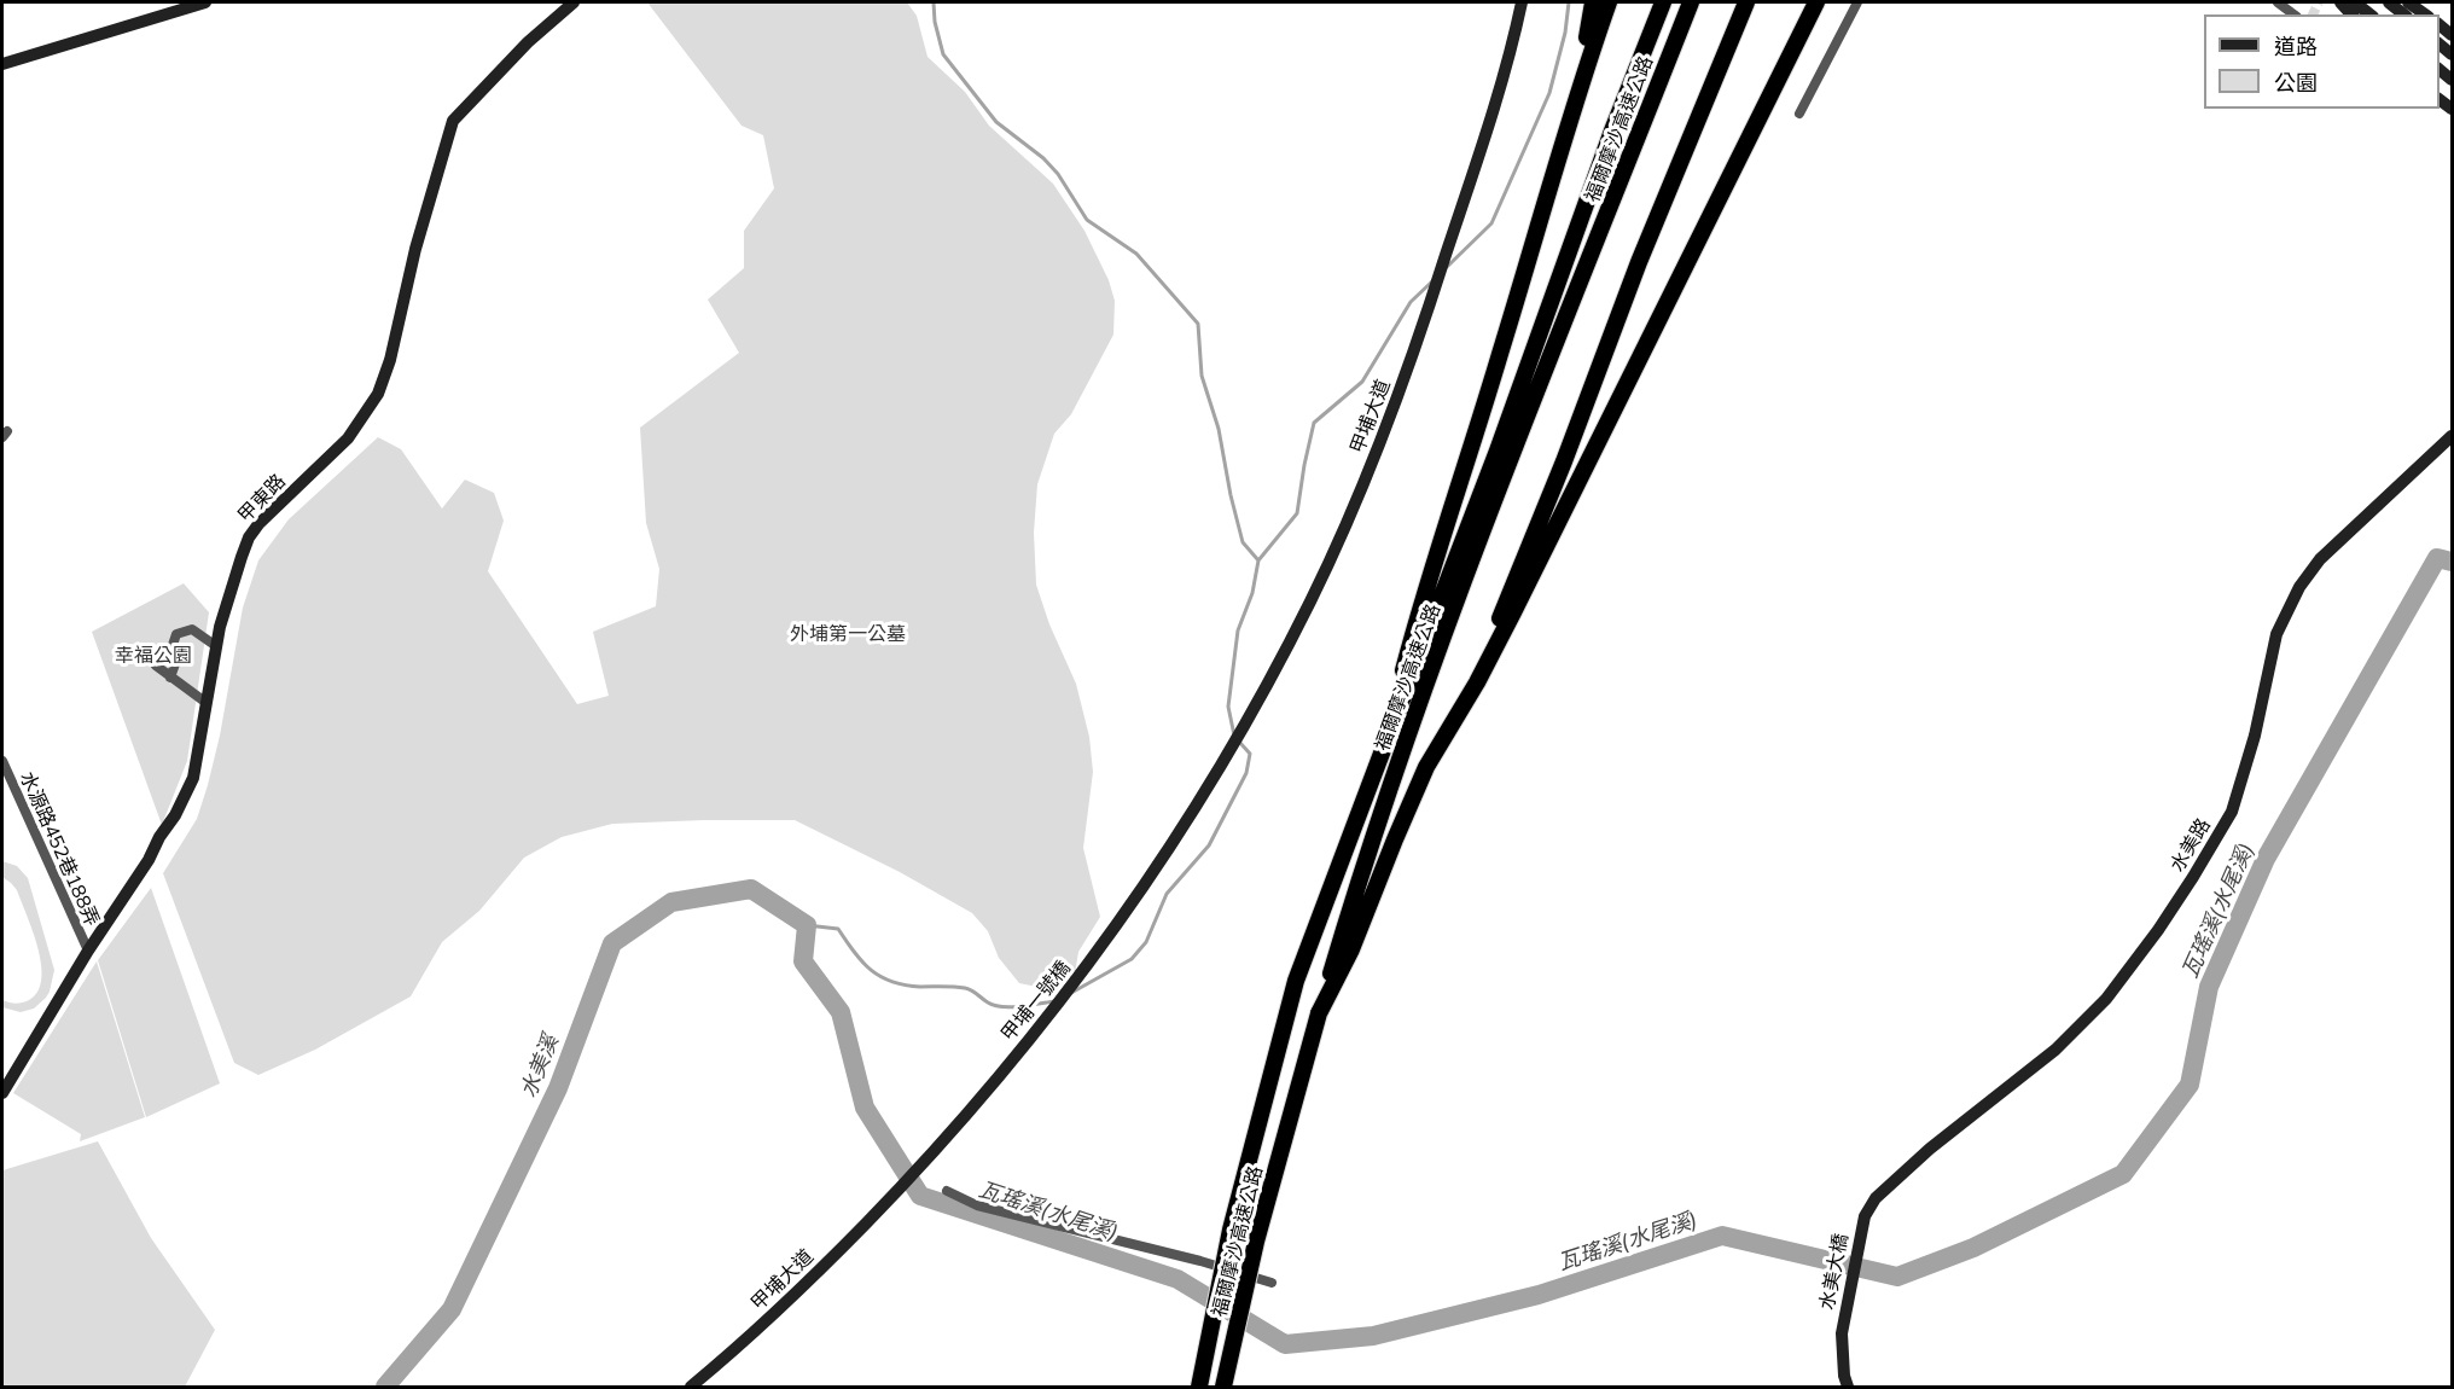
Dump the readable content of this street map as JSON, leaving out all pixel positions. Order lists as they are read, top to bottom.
{
  "streets": {
    "highway": ["福爾摩沙高速公路"],
    "street": [
      "甲埔大道",
      "甲東路",
      "水美路",
      "水源路452巷188弄",
      "甲埔一號橋",
      "水美大橋"
    ]
  },
  "crossings": [
    ["甲埔大道", "甲埔一號橋"],
    ["甲東路", "水源路452巷188弄"],
    ["水美路", "水美大橋"]
  ],
  "water": ["瓦瑤溪(水尾溪)", "水美溪"],
  "parks": ["外埔第一公墓", "幸福公園"],
  "legend": ["道路", "公園"]
}
